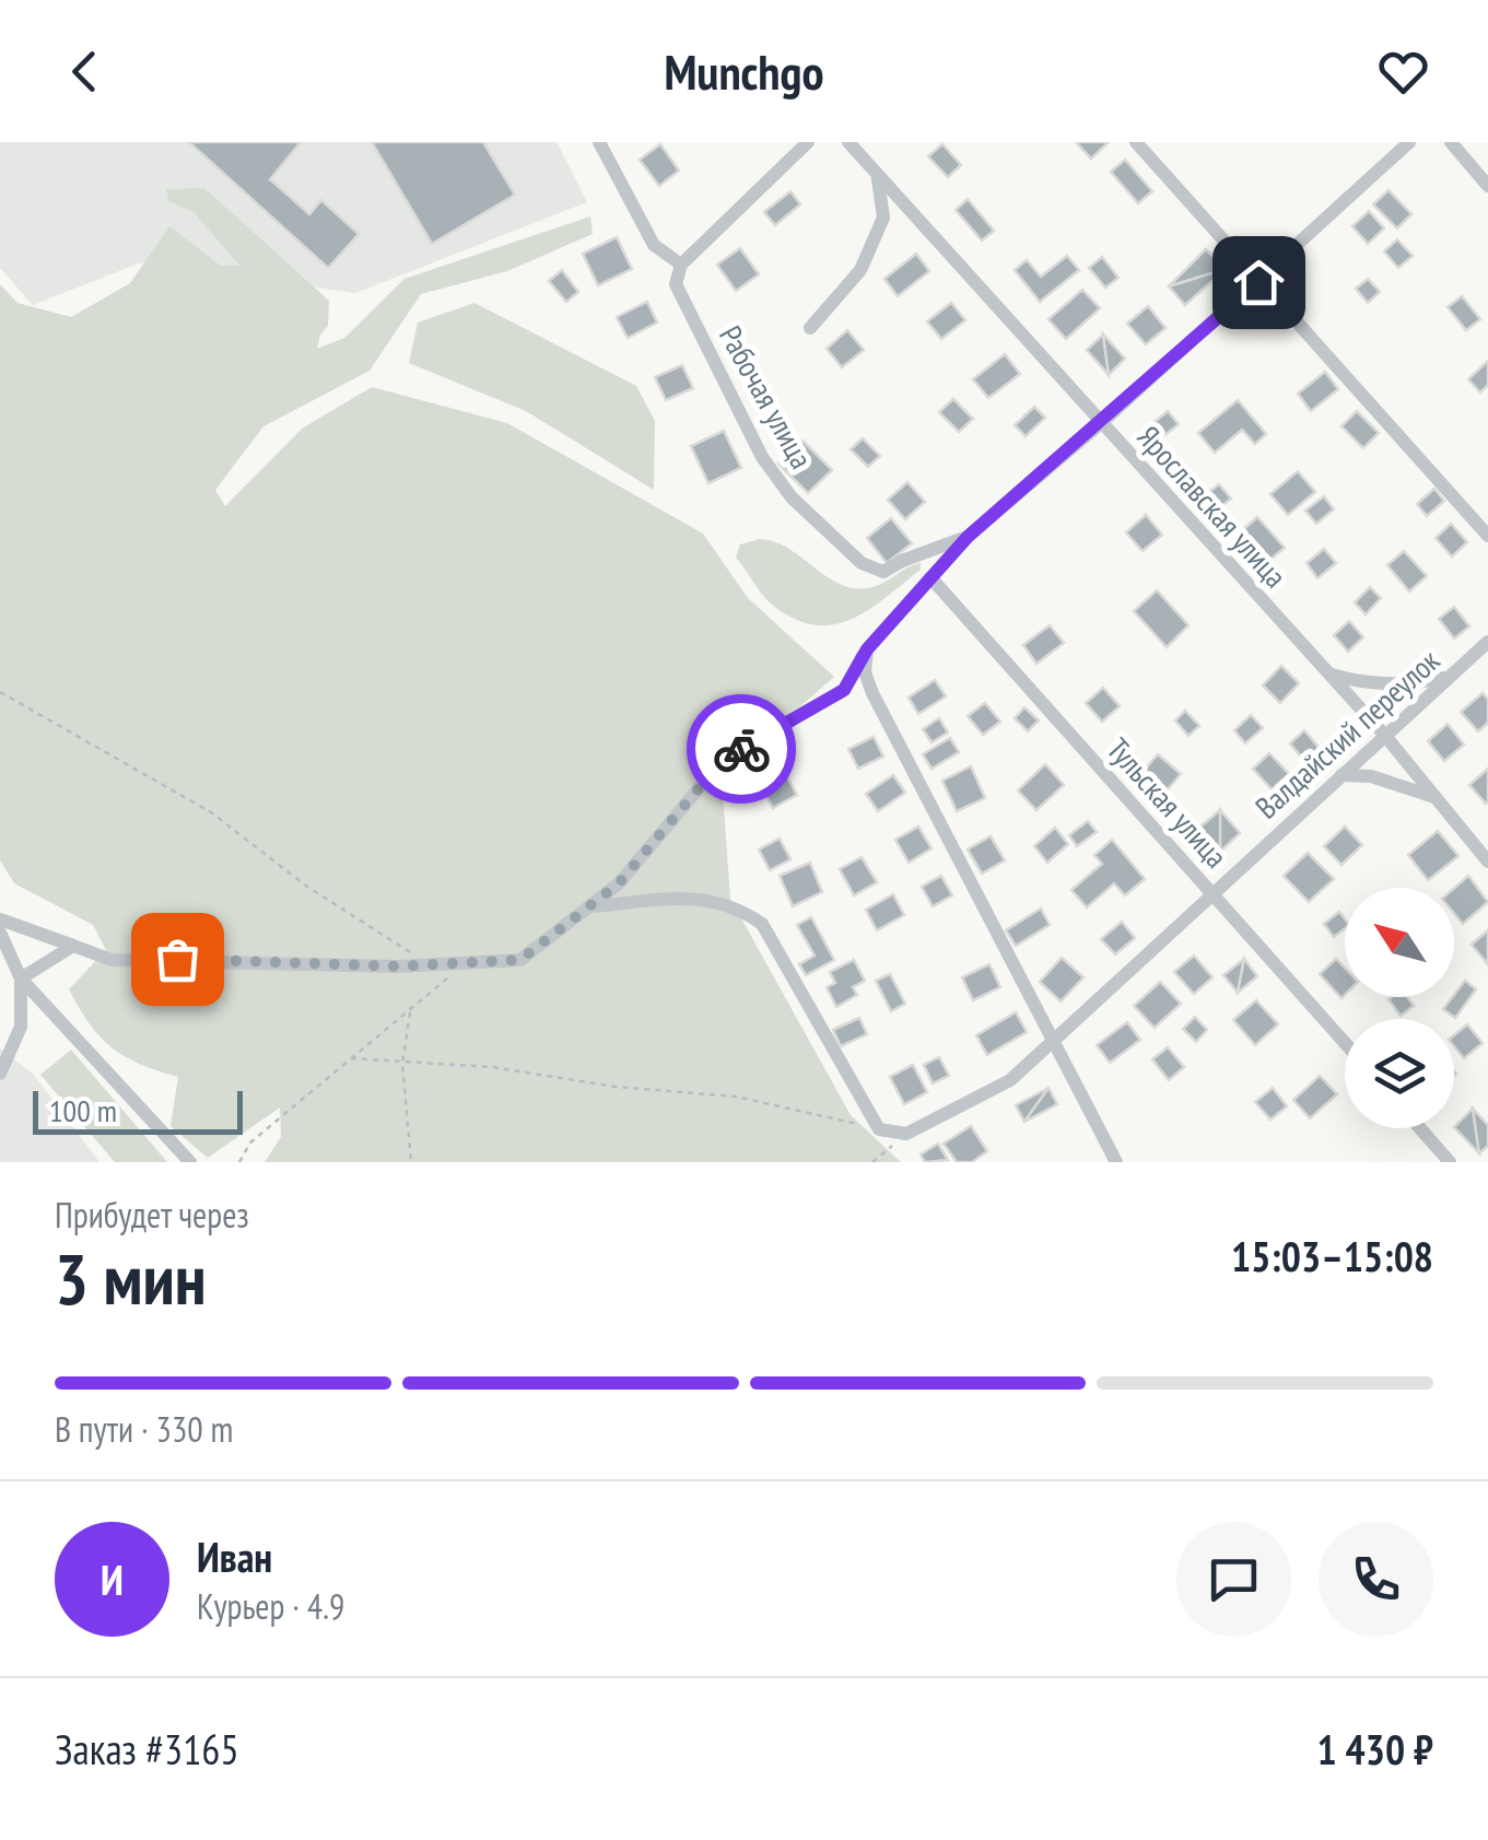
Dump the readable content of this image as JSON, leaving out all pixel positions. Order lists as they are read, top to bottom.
{
  "streets": {
    "street": [
      "Рабочая улица",
      "Ярославская улица",
      "Валдайский переулок",
      "Тульская улица"
    ]
  },
  "crossings": [
    ["Ярославская улица", "Валдайский переулок"],
    ["Валдайский переулок", "Тульская улица"]
  ],
  "scale_bar": "100 m",
  "north": "top left",
  "page": {
    "header": "Munchgo",
    "scale": "100 m",
    "heading": ["3 мин", "Прибудет через", "15:03–15:08"],
    "panel": [
      "Иван",
      "Курьер · 4.9",
      "Заказ #3165",
      "1 430 ₽"
    ],
    "bar": "В пути · 330 m",
    "round": "И"
  }
}
